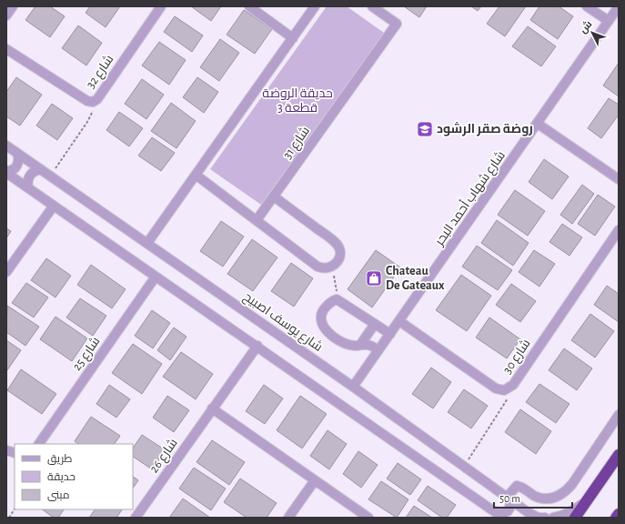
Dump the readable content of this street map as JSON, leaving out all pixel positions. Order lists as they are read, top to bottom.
{
  "streets": {
    "street": [
      "شارع 32",
      "شارع 31",
      "شارع شهاب أحمد البحر",
      "شارع يوسف اصبيح",
      "شارع 25",
      "شارع 30",
      "شارع 26"
    ]
  },
  "crossings": [
    ["شارع شهاب أحمد البحر", "شارع يوسف اصبيح"],
    ["شارع شهاب أحمد البحر", "شارع 30"]
  ],
  "parks": ["حديقة الروضة قطعة 3"],
  "places": {
    "school or university": ["روضة صقر الرشود"],
    "shop": ["Chateau De Gateaux"]
  },
  "legend": ["طريق", "حديقة", "مبنى"],
  "scale_bar": "50 m",
  "north": "top left"
}
